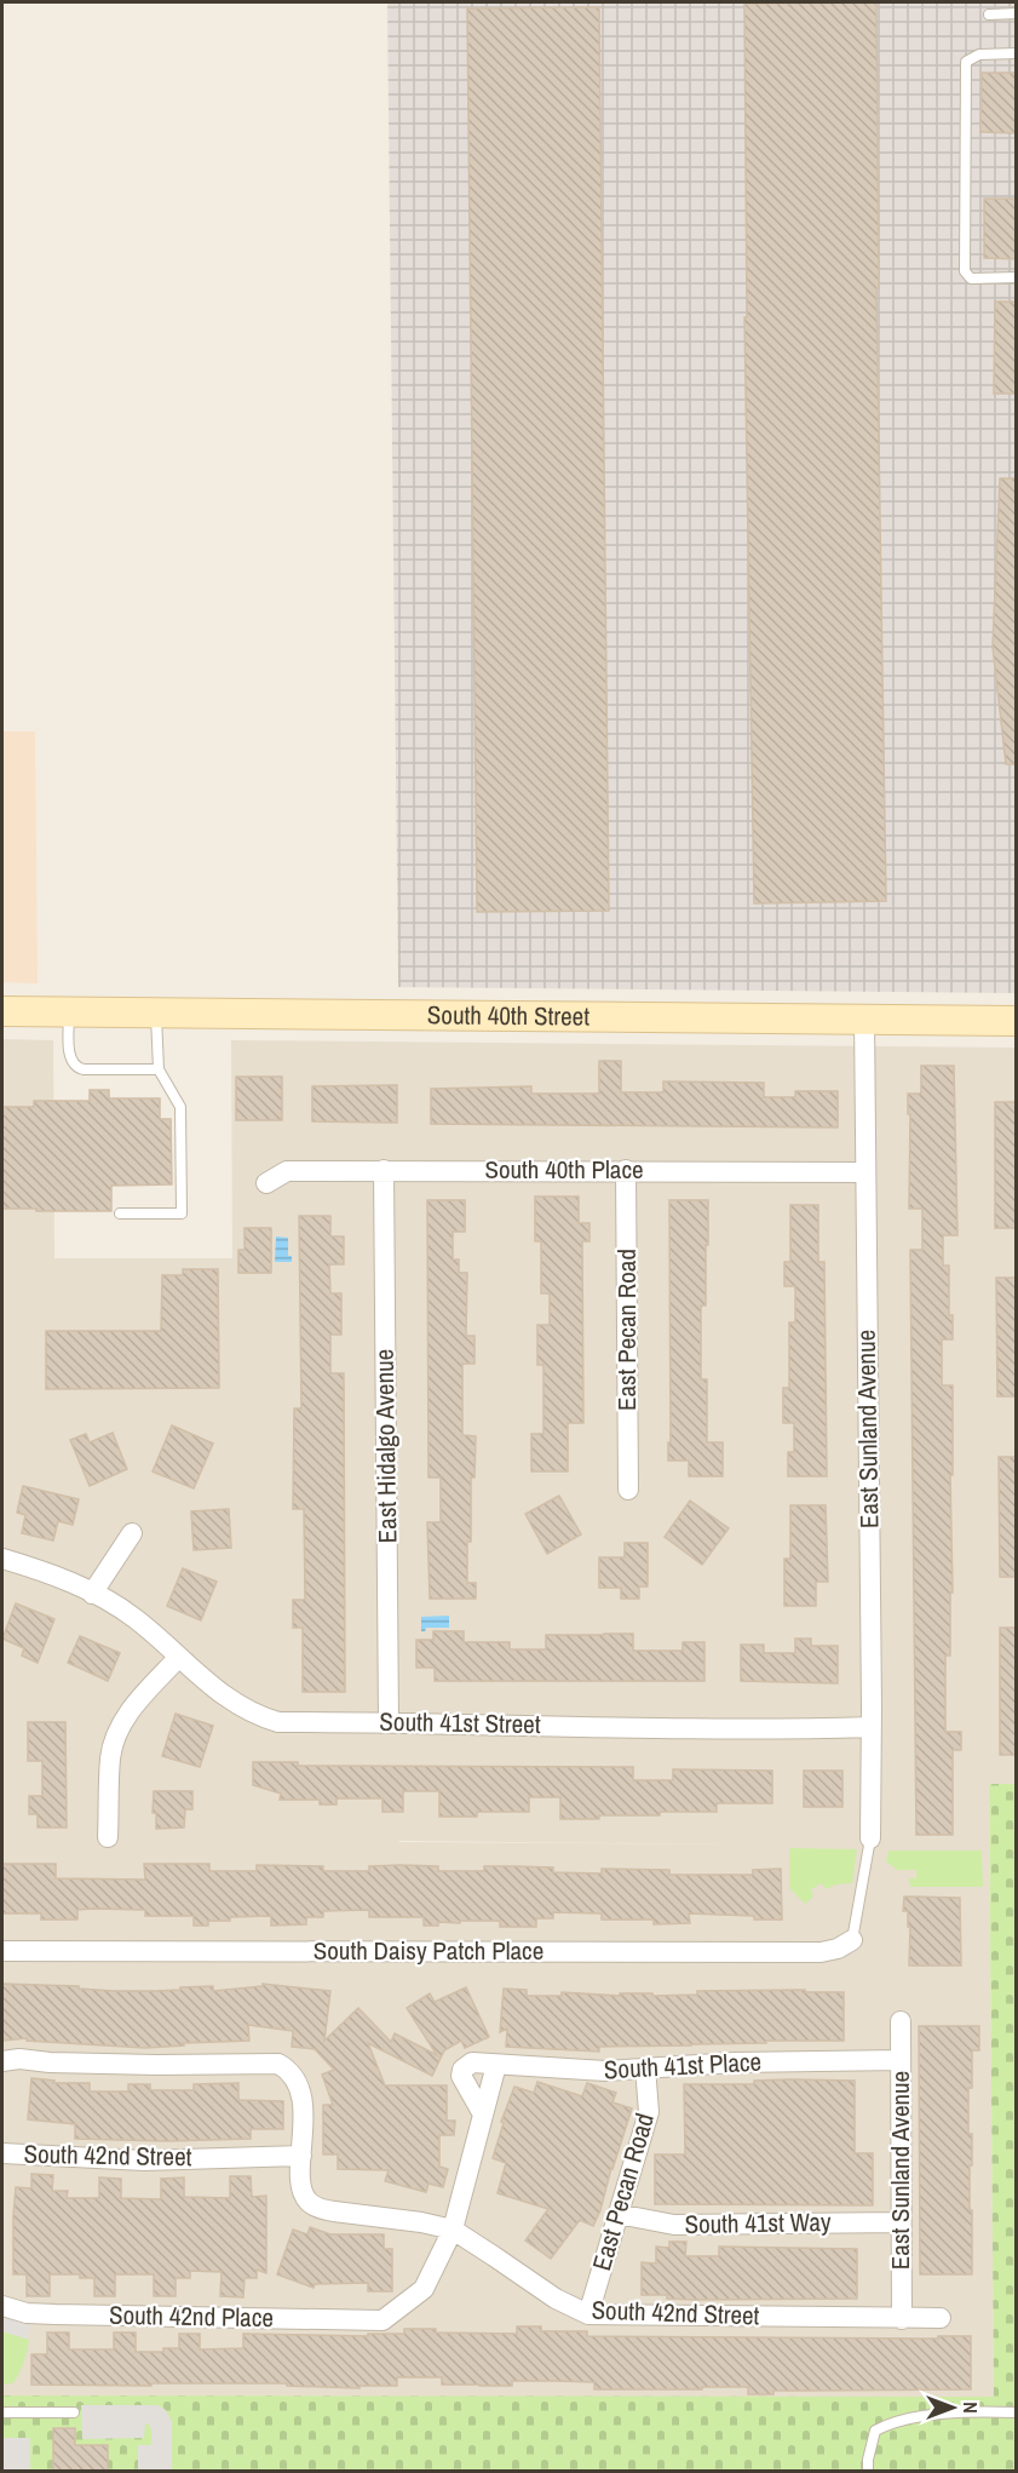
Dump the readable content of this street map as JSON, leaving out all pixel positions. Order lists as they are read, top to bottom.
{
  "streets": {
    "main road": ["South 40th Street"],
    "street": [
      "South 40th Place",
      "East Pecan Road",
      "East Sunland Avenue",
      "East Hidalgo Avenue",
      "South 41st Street",
      "South Daisy Patch Place",
      "South 41st Place",
      "South 42nd Street",
      "South 41st Way",
      "South 42nd Place"
    ]
  },
  "crossings": [
    ["South 40th Street", "East Sunland Avenue"],
    ["South 40th Place", "East Pecan Road"],
    ["South 40th Place", "East Sunland Avenue"],
    ["South 40th Place", "East Hidalgo Avenue"],
    ["East Pecan Road", "South 41st Place"],
    ["East Pecan Road", "South 42nd Street"],
    ["East Pecan Road", "South 41st Way"],
    ["East Sunland Avenue", "South 41st Street"],
    ["East Sunland Avenue", "South 41st Place"],
    ["East Sunland Avenue", "South 42nd Street"],
    ["East Sunland Avenue", "South 41st Way"],
    ["East Hidalgo Avenue", "South 41st Street"],
    ["South 42nd Street", "South 42nd Place"]
  ],
  "north": "right"
}
